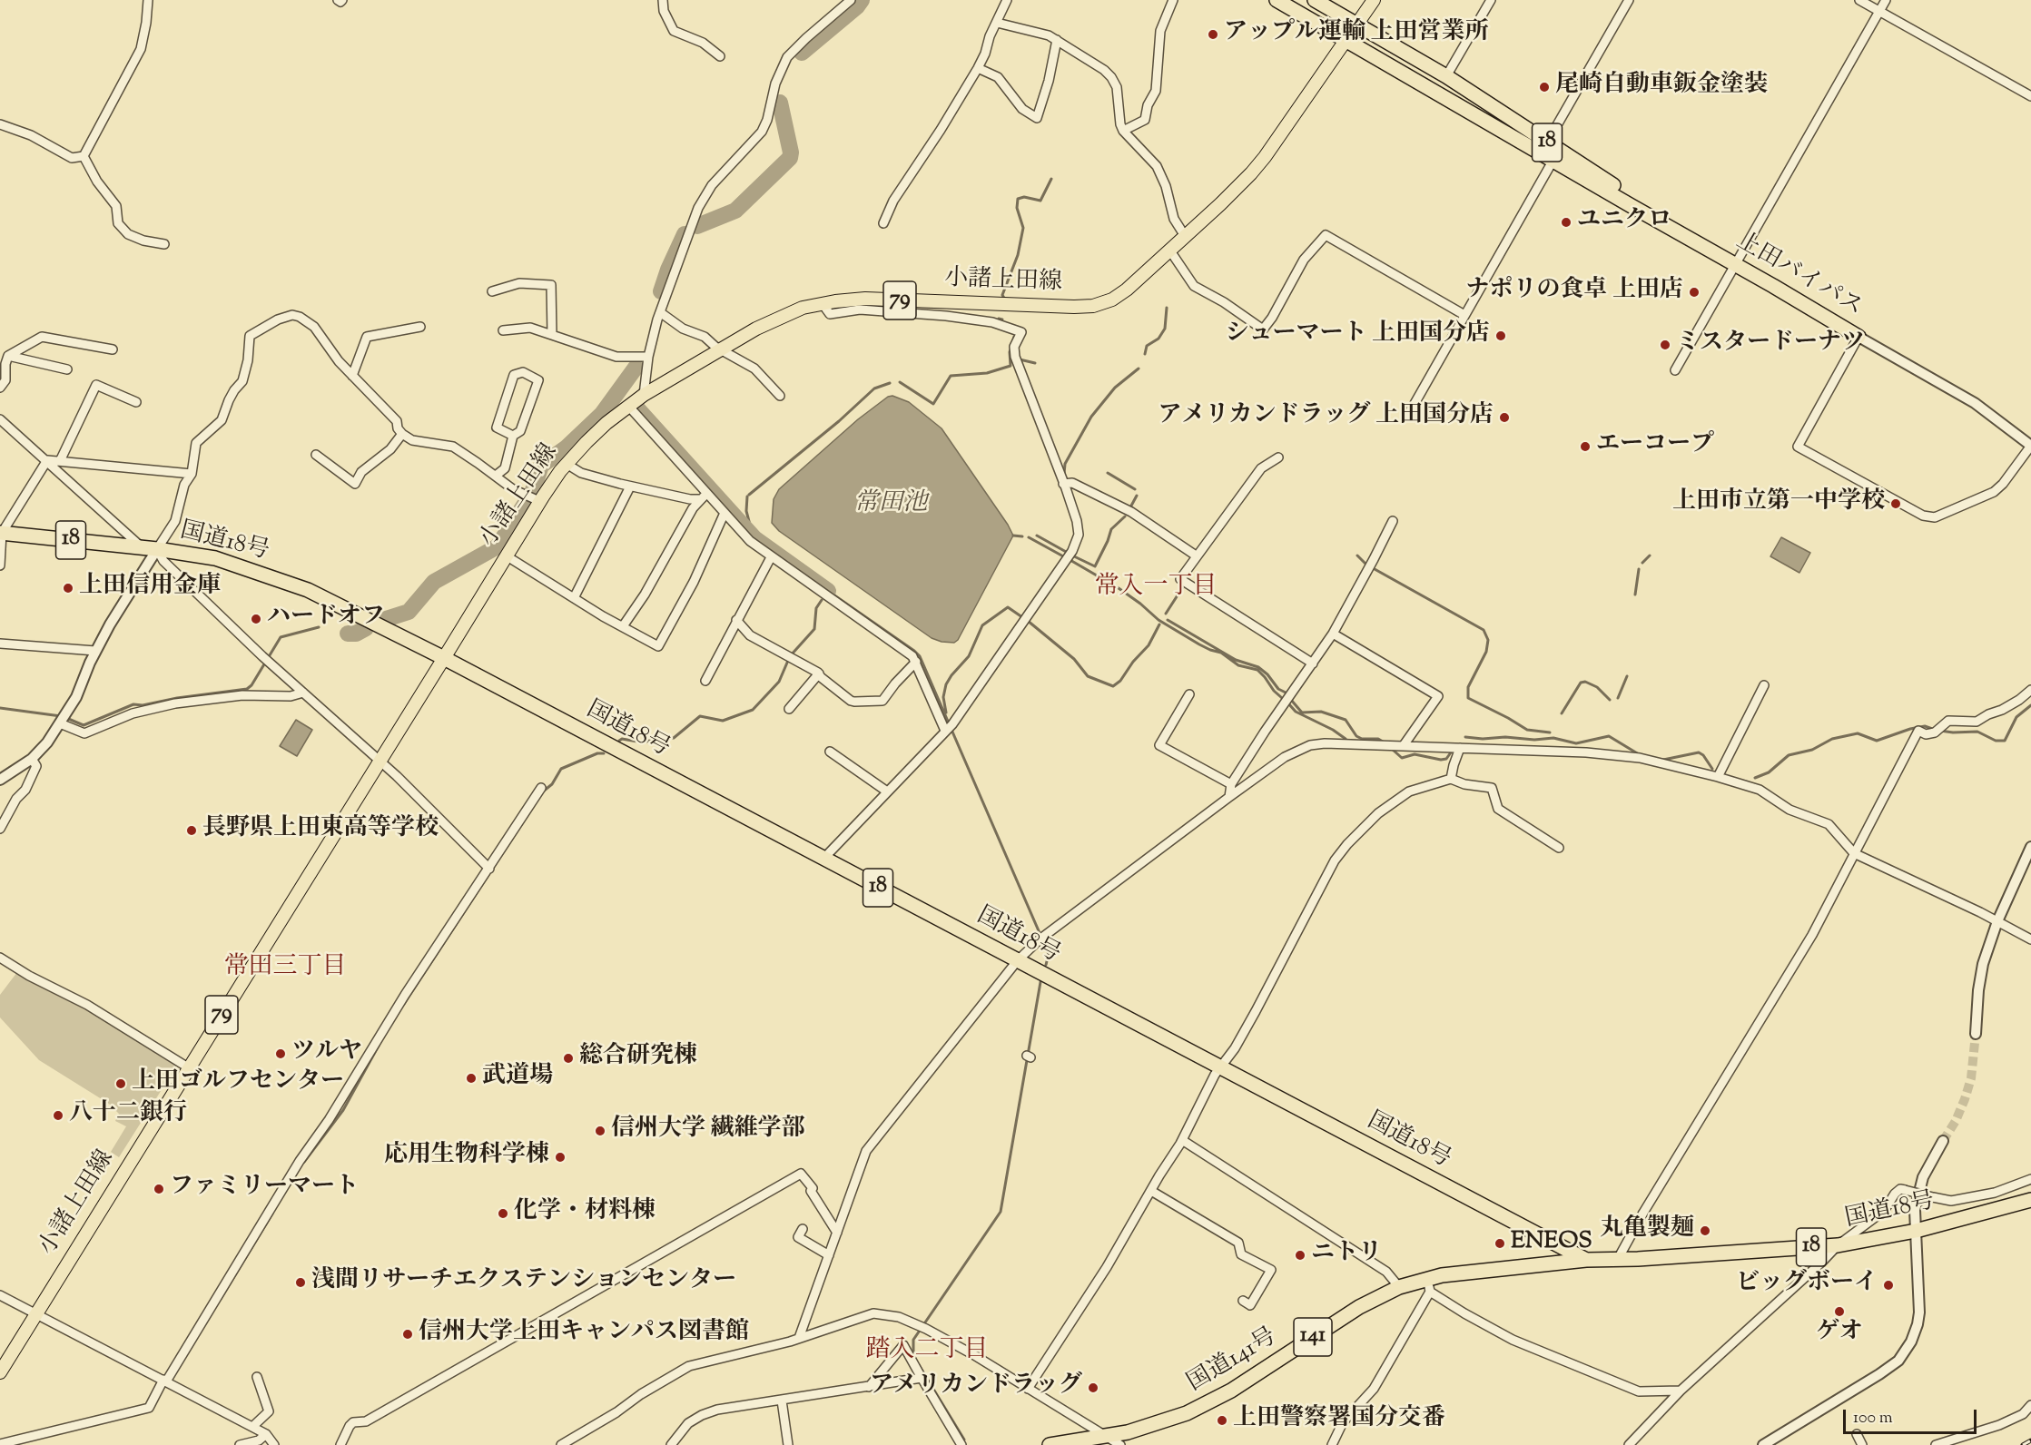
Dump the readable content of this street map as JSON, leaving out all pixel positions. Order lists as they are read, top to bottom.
{
  "streets": {
    "highway": [
      "18",
      "上田バイパス",
      "国道18号",
      "141",
      "国道141号"
    ],
    "main road": ["小諸上田線", "79"]
  },
  "crossings": [
    ["上田バイパス", "小諸上田線"],
    ["小諸上田線", "国道18号"],
    ["国道18号", "国道141号"]
  ],
  "districts": ["常入一丁目", "常田三丁目", "踏入二丁目"],
  "water": ["常田池"],
  "places": [
    "アップル運輸 上田営業所",
    "尾崎自動車鈑金塗装",
    "ユニクロ",
    "ナポリの食卓 上田店",
    "シューマート 上田国分店",
    "ミスタードーナツ",
    "アメリカンドラッグ 上田国分店",
    "エーコープ",
    "上田市立第一中学校",
    "上田信用金庫",
    "ハードオフ",
    "長野県上田東高等学校",
    "ツルヤ",
    "総合研究棟",
    "武道場",
    "上田ゴルフセンター",
    "八十二銀行",
    "信州大学 繊維学部",
    "応用生物科学棟",
    "ファミリーマート",
    "化学・材料棟",
    "丸亀製麺",
    "ENEOS",
    "ニトリ",
    "浅間リサーチエクステンションセンター",
    "ビッグボーイ",
    "ゲオ",
    "信州大学上田キャンパス図書館",
    "アメリカンドラッグ",
    "上田警察署国分交番"
  ],
  "scale_bar": "100 m"
}
